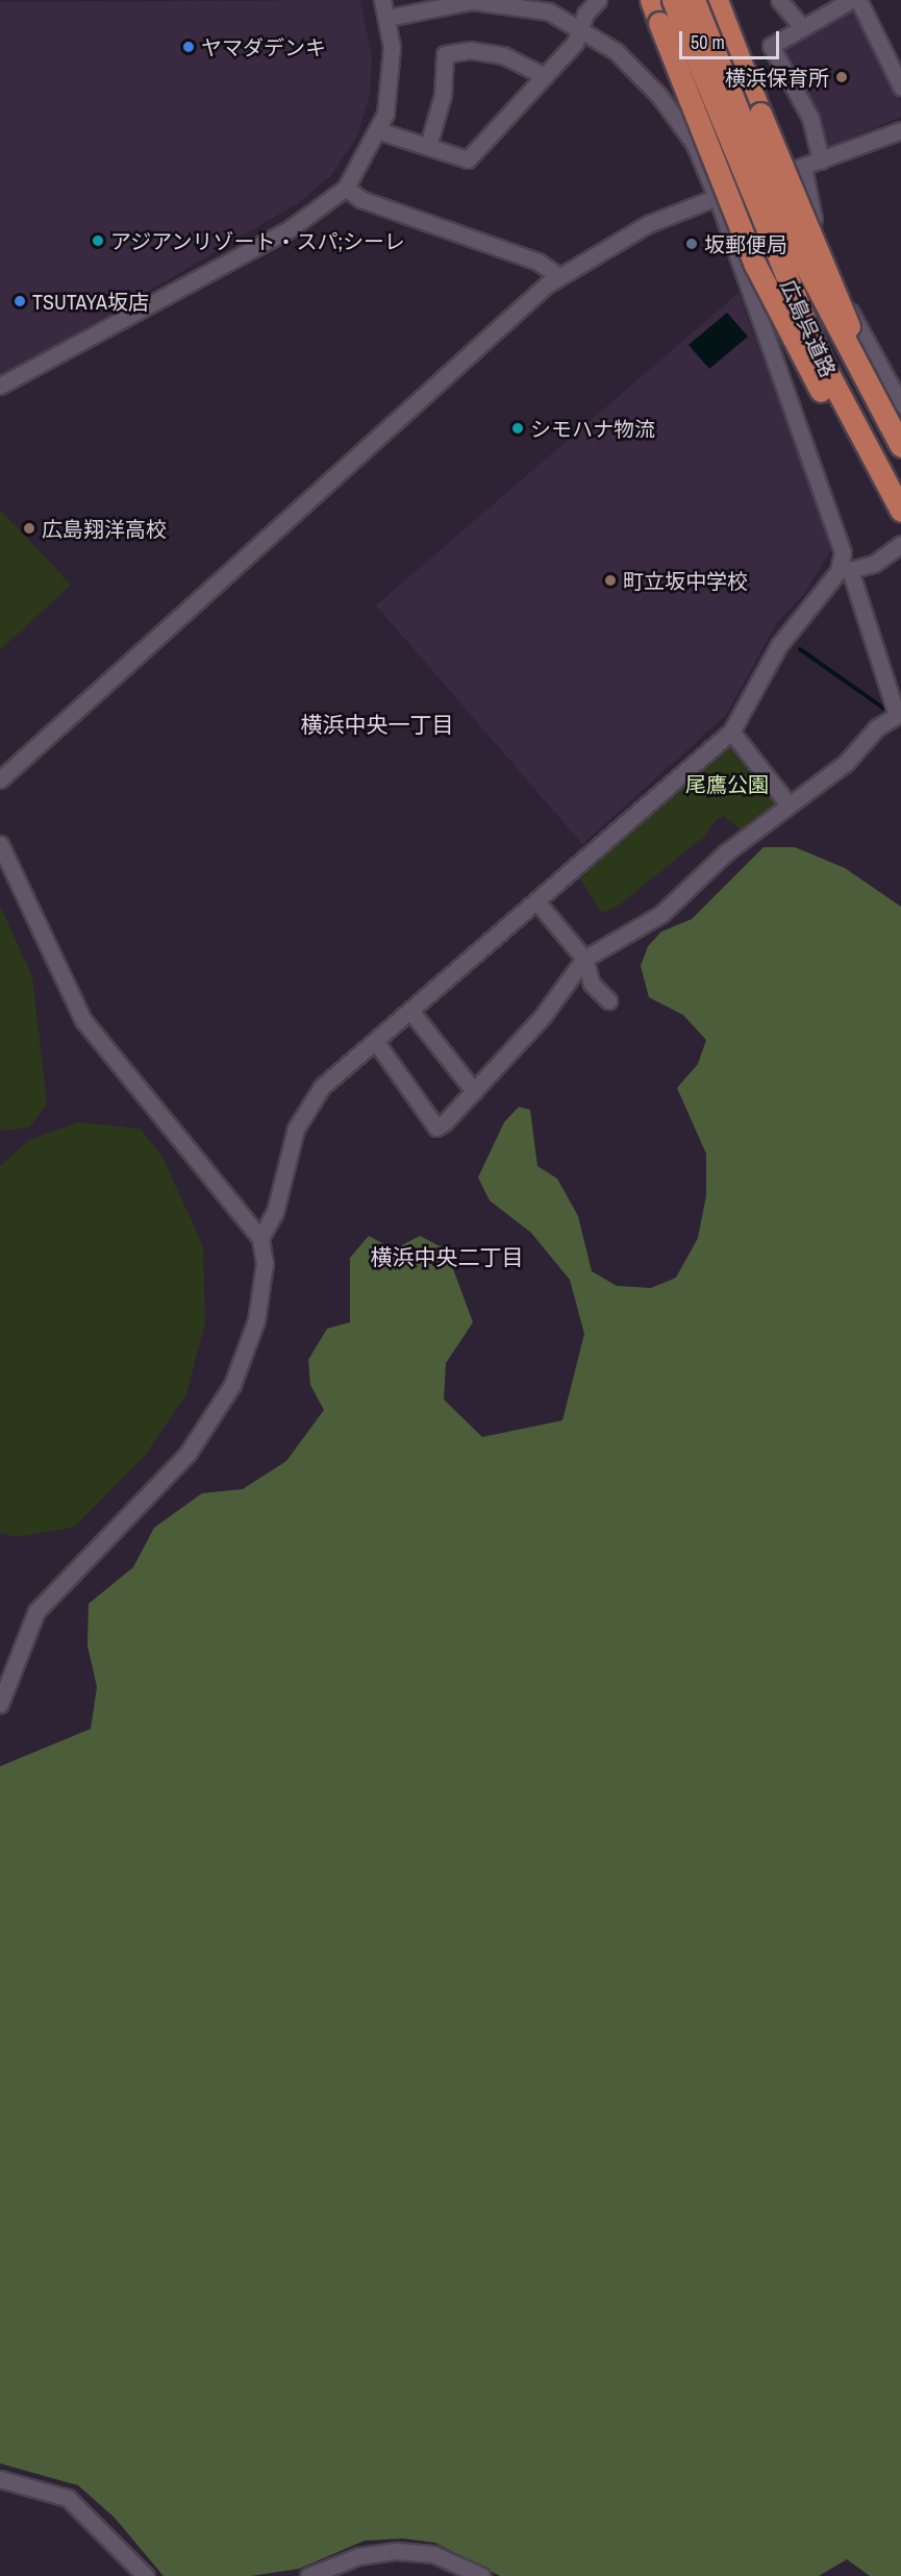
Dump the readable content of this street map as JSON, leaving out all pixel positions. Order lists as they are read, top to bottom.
{
  "streets": {
    "highway": ["広島呉道路"]
  },
  "districts": ["横浜中央一丁目", "横浜中央二丁目"],
  "parks": ["尾鷹公園"],
  "places": [
    "ヤマダデンキ",
    "横浜保育所",
    "アジアンリゾート・スパ;シーレ",
    "坂郵便局",
    "TSUTAYA坂店",
    "シモハナ物流",
    "広島翔洋高校",
    "町立坂中学校"
  ],
  "scale_bar": "50 m"
}
